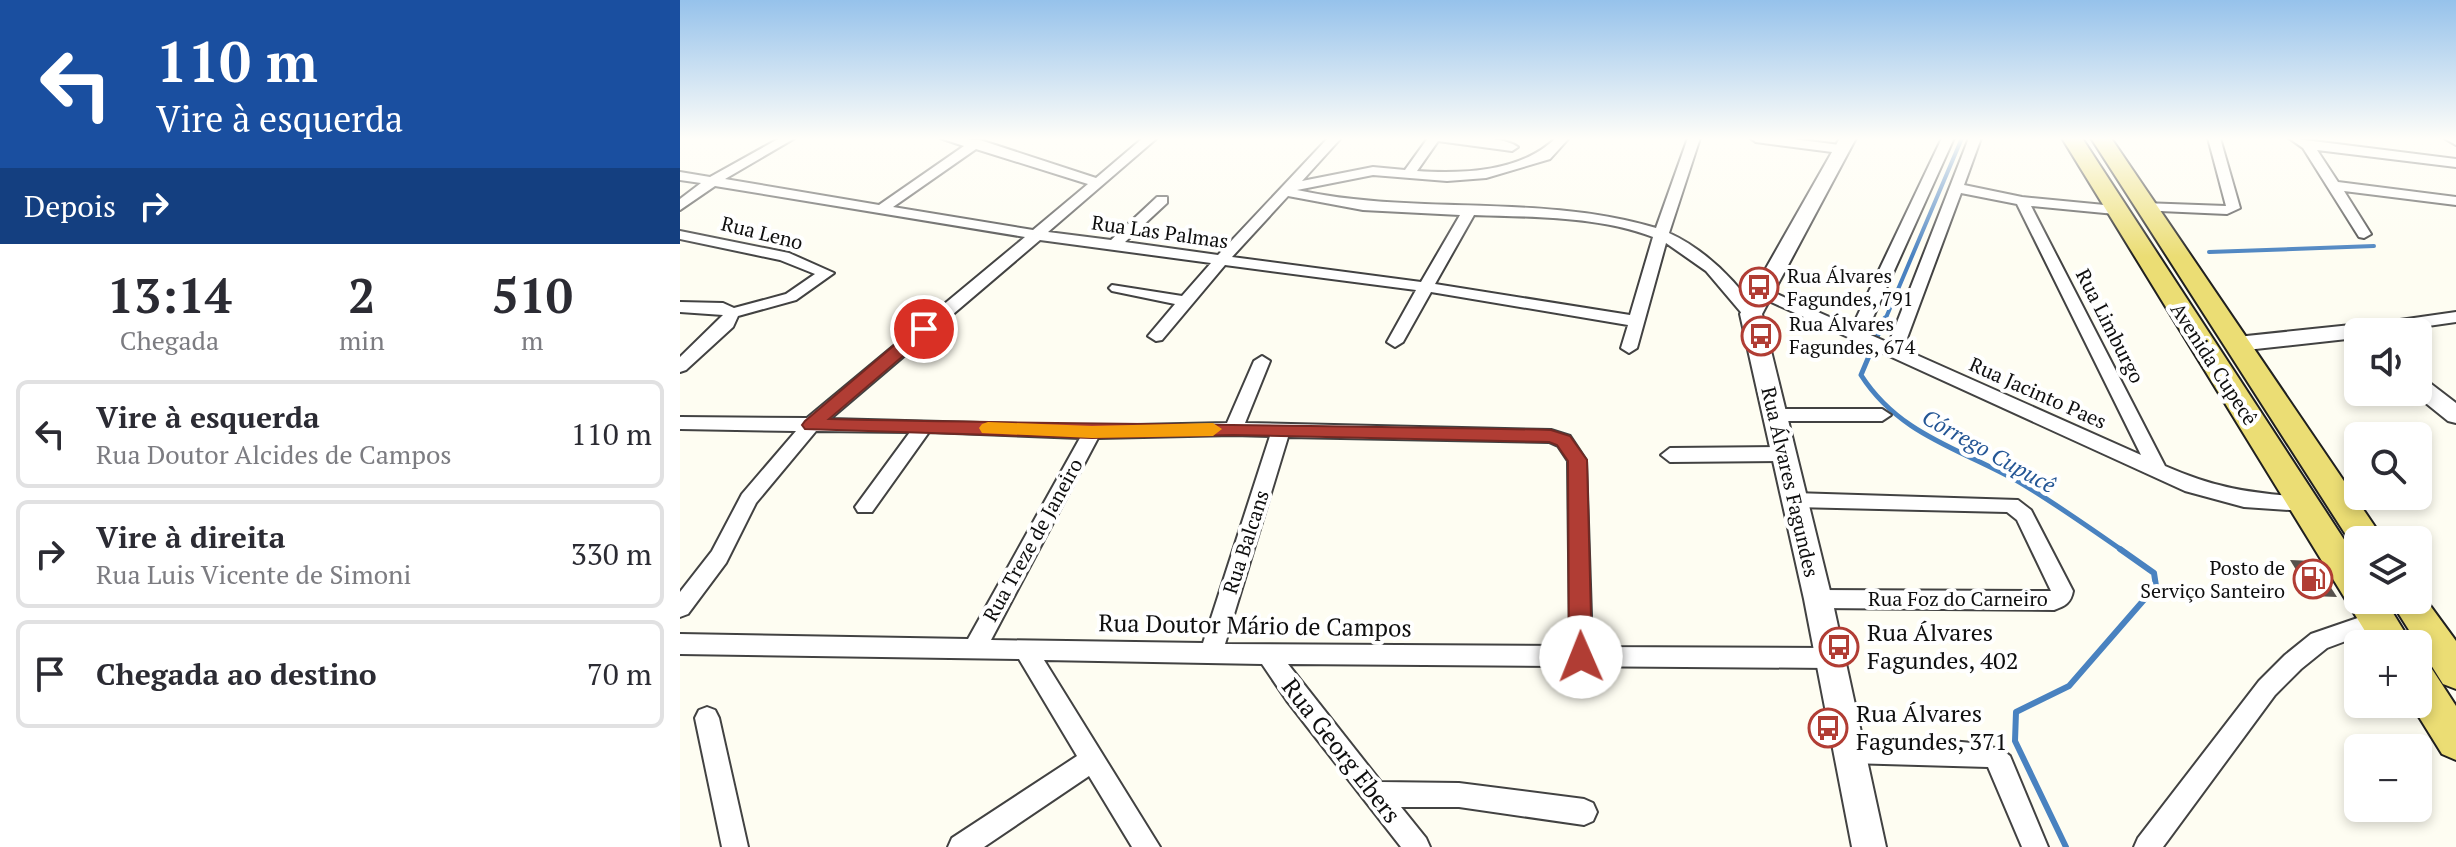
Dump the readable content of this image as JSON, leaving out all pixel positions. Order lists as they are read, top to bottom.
{
  "streets": {
    "main road": ["Avenida Cupecê"],
    "street": [
      "Rua Las Palmas",
      "Rua Leno",
      "Rua Limburgo",
      "Rua Jacinto Paes",
      "Rua Álvares Fagundes",
      "Rua Treze de Janeiro",
      "Rua Balcans",
      "Rua Foz do Carneiro",
      "Rua Doutor Mário de Campos",
      "Rua Georg Ebers"
    ]
  },
  "crossings": [
    ["Rua Limburgo", "Rua Jacinto Paes"],
    ["Avenida Cupecê", "Rua Jacinto Paes"],
    ["Rua Jacinto Paes", "Rua Álvares Fagundes"],
    ["Rua Álvares Fagundes", "Rua Foz do Carneiro"],
    ["Rua Álvares Fagundes", "Rua Doutor Mário de Campos"],
    ["Rua Treze de Janeiro", "Rua Doutor Mário de Campos"],
    ["Rua Balcans", "Rua Doutor Mário de Campos"],
    ["Rua Doutor Mário de Campos", "Rua Georg Ebers"]
  ],
  "water": ["Córrego Cupucê"],
  "places": {
    "bus stop": [
      "Rua Álvares Fagundes, 791",
      "Rua Álvares Fagundes, 674",
      "Rua Álvares Fagundes, 402",
      "Rua Álvares Fagundes, 371"
    ],
    "fuel station": ["Posto de Serviço Santeiro"]
  },
  "page": {
    "turn": ["110 m", "Vire à esquerda"],
    "then": "Depois",
    "eta": [
      "13:14",
      "Chegada",
      "2",
      "min",
      "510",
      "m"
    ],
    "map_buttons": ["+", "−"],
    "list": [
      {
        "name": "Vire à esquerda",
        "note": "Rua Doutor Alcides de Campos",
        "value": "110 m"
      },
      {
        "name": "Vire à direita",
        "note": "Rua Luis Vicente de Simoni",
        "value": "330 m"
      },
      {
        "name": "Chegada ao destino",
        "value": "70 m"
      }
    ]
  }
}
